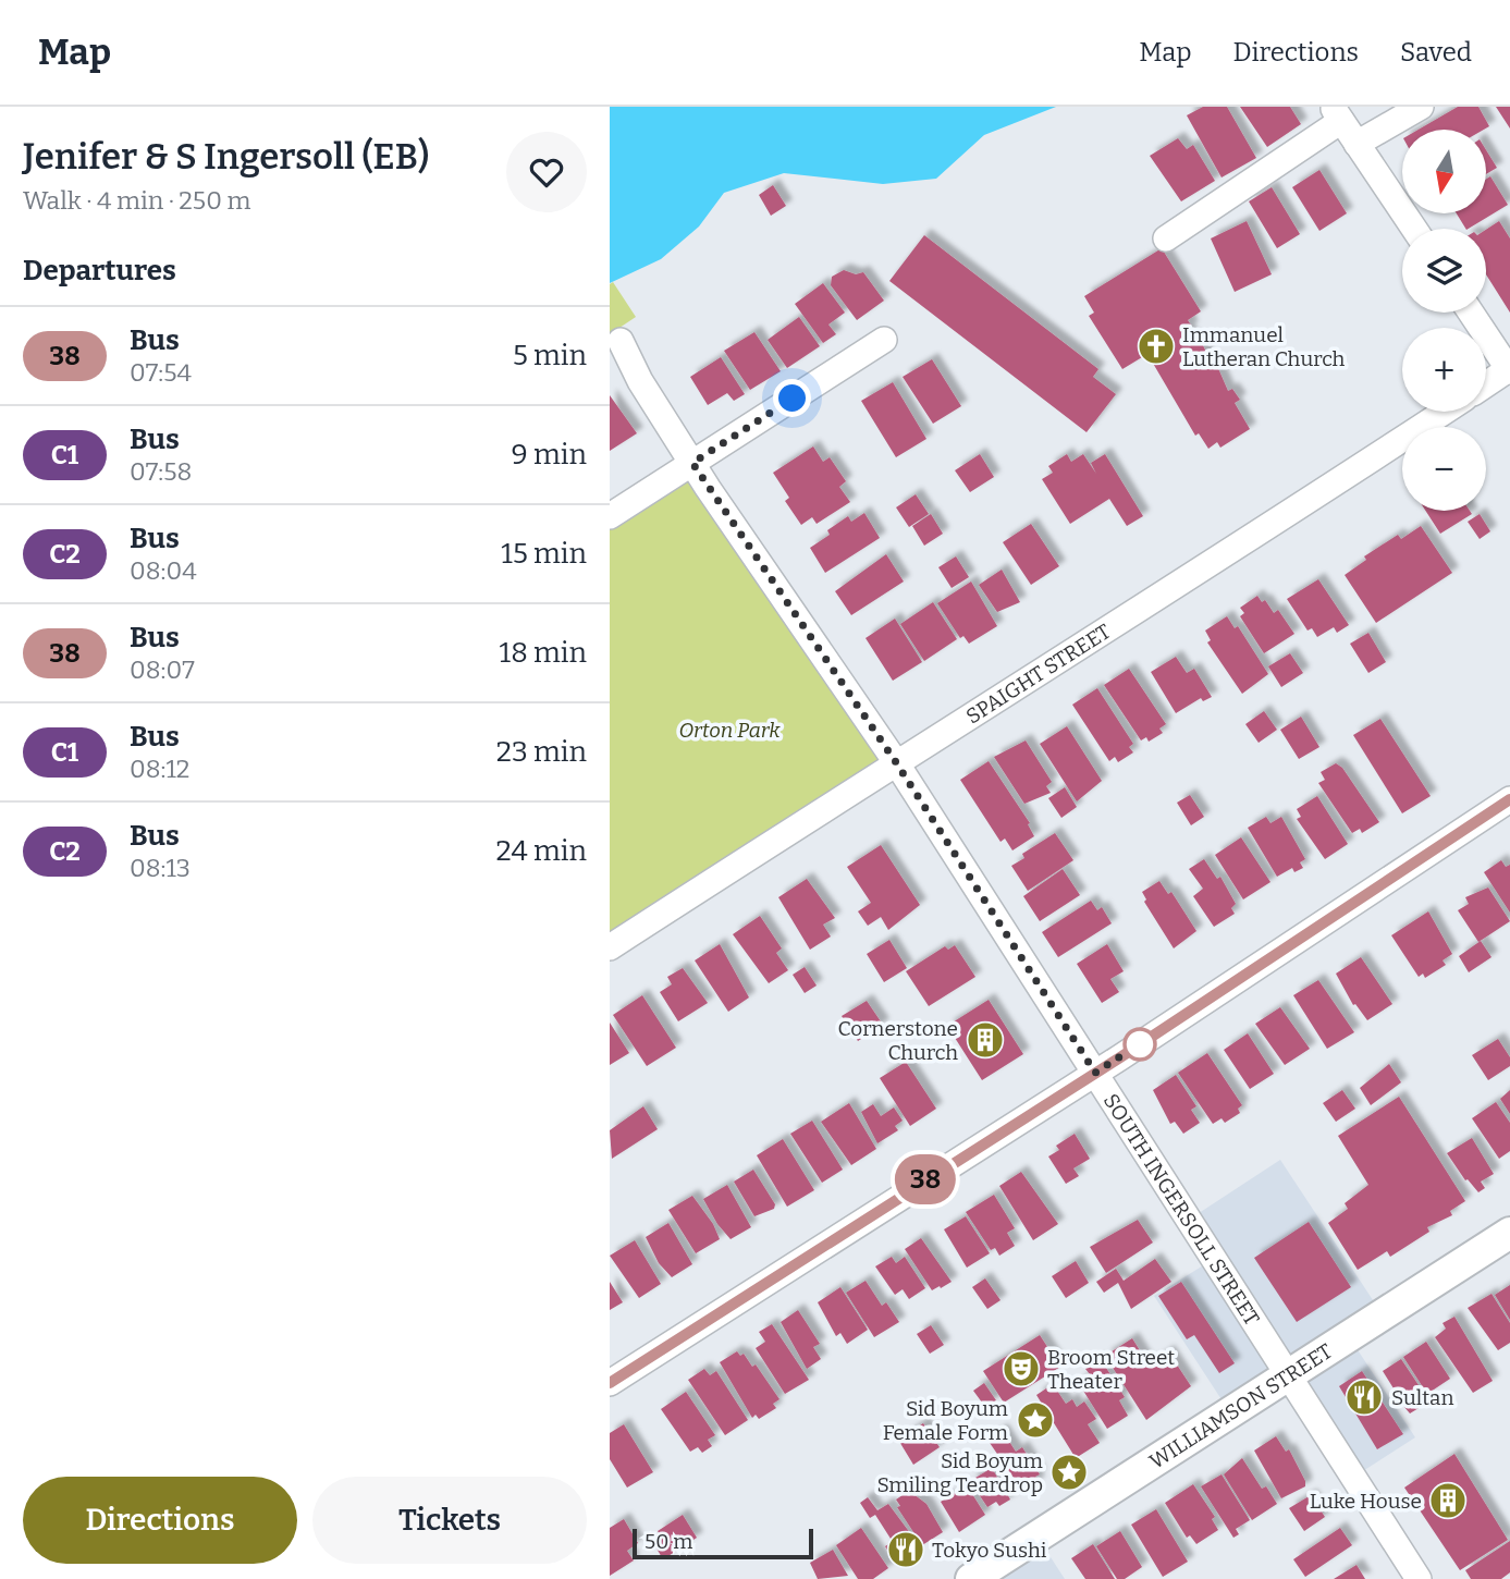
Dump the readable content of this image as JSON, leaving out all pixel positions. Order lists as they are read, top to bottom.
{
  "streets": {
    "street": ["SPAIGHT STREET", "SOUTH INGERSOLL STREET", "WILLIAMSON STREET"]
  },
  "crossings": [
    ["SPAIGHT STREET", "SOUTH INGERSOLL STREET"],
    ["SOUTH INGERSOLL STREET", "WILLIAMSON STREET"]
  ],
  "parks": ["Orton Park"],
  "places": {
    "church": ["Immanuel Lutheran Church"],
    "building": ["Cornerstone Church", "Luke House"],
    "theatre": ["Broom Street Theater"],
    "restaurant": ["Sultan", "Tokyo Sushi"],
    "place": ["Sid Boyum Female Form", "Sid Boyum Smiling Teardrop"]
  },
  "lines": ["bus line 38"],
  "scale_bar": "50 m",
  "north": "bottom",
  "page": {
    "header": "Map",
    "nav": ["Map", "Directions", "Saved"],
    "heading": [
      ["Jenifer & S Ingersoll (EB)", "Walk · 4 min · 250 m"],
      "Departures"
    ],
    "on_map": "38",
    "map_buttons": ["+", "−"],
    "list": [
      {
        "mark": "38",
        "name": "Bus",
        "note": "07:54",
        "value": "5 min"
      },
      {
        "mark": "C1",
        "name": "Bus",
        "note": "07:58",
        "value": "9 min"
      },
      {
        "mark": "C2",
        "name": "Bus",
        "note": "08:04",
        "value": "15 min"
      },
      {
        "mark": "38",
        "name": "Bus",
        "note": "08:07",
        "value": "18 min"
      },
      {
        "mark": "C1",
        "name": "Bus",
        "note": "08:12",
        "value": "23 min"
      },
      {
        "mark": "C2",
        "name": "Bus",
        "note": "08:13",
        "value": "24 min"
      }
    ],
    "buttons": ["Directions", "Tickets"],
    "scale": "50 m"
  }
}
